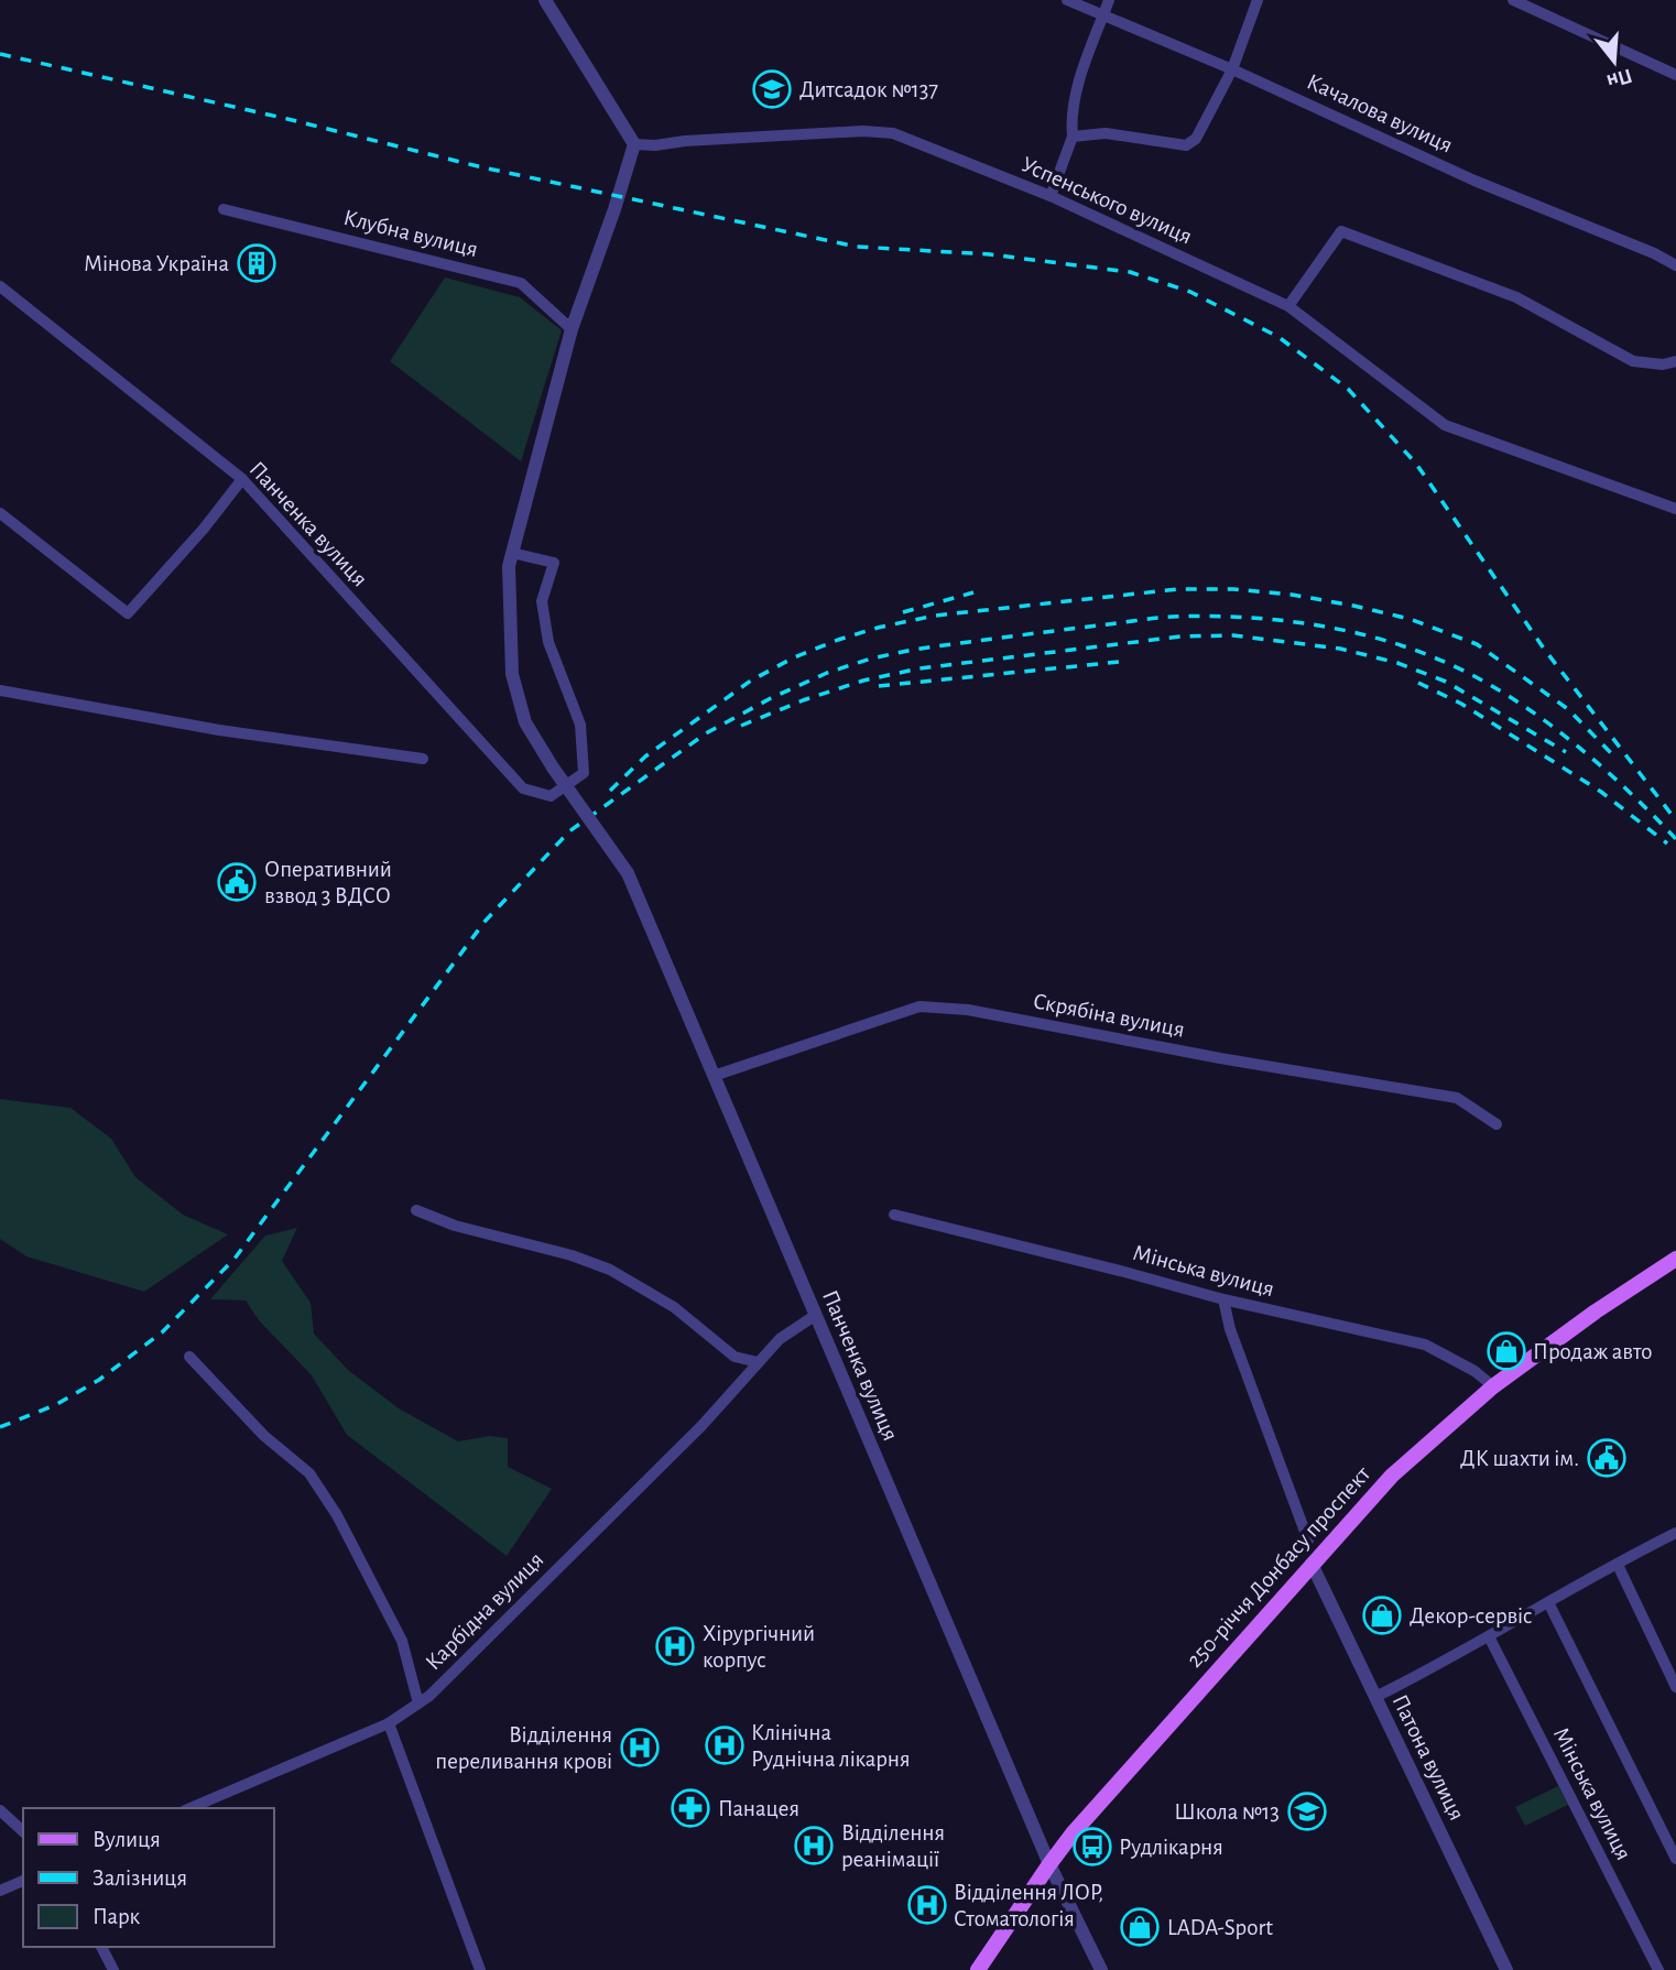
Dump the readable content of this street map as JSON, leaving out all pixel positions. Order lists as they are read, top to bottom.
{
  "streets": {
    "main road": ["250-річчя Донбасу проспект"],
    "street": [
      "Качалова вулиця",
      "Успенського вулиця",
      "Клубна вулиця",
      "Панченка вулиця",
      "Скрябіна вулиця",
      "Мінська вулиця",
      "Карбідна вулиця",
      "Патона вулиця"
    ]
  },
  "crossings": [
    ["Панченка вулиця", "Скрябіна вулиця"],
    ["Панченка вулиця", "250-річчя Донбасу проспект"],
    ["Панченка вулиця", "Карбідна вулиця"],
    ["Мінська вулиця", "250-річчя Донбасу проспект"],
    ["250-річчя Донбасу проспект", "Патона вулиця"]
  ],
  "places": {
    "school or university": ["Дитсадок №137", "Школа №13"],
    "building": ["Мінова Україна"],
    "public building": ["Оперативний взвод 3 ВДСО", "ДК шахти ім."],
    "shop": ["Продаж авто", "Декор-сервіс", "LADA-Sport"],
    "hospital": [
      "Хірургічний корпус",
      "Клінічна Руднічна лікарня",
      "Відділення переливання крові",
      "Відділення реанімації",
      "Відділення ЛОР, Стоматологія"
    ],
    "pharmacy": ["Панацея"],
    "bus stop": ["Рудлікарня"]
  },
  "legend": ["Вулиця", "Залізниця", "Парк"],
  "north": "bottom"
}
